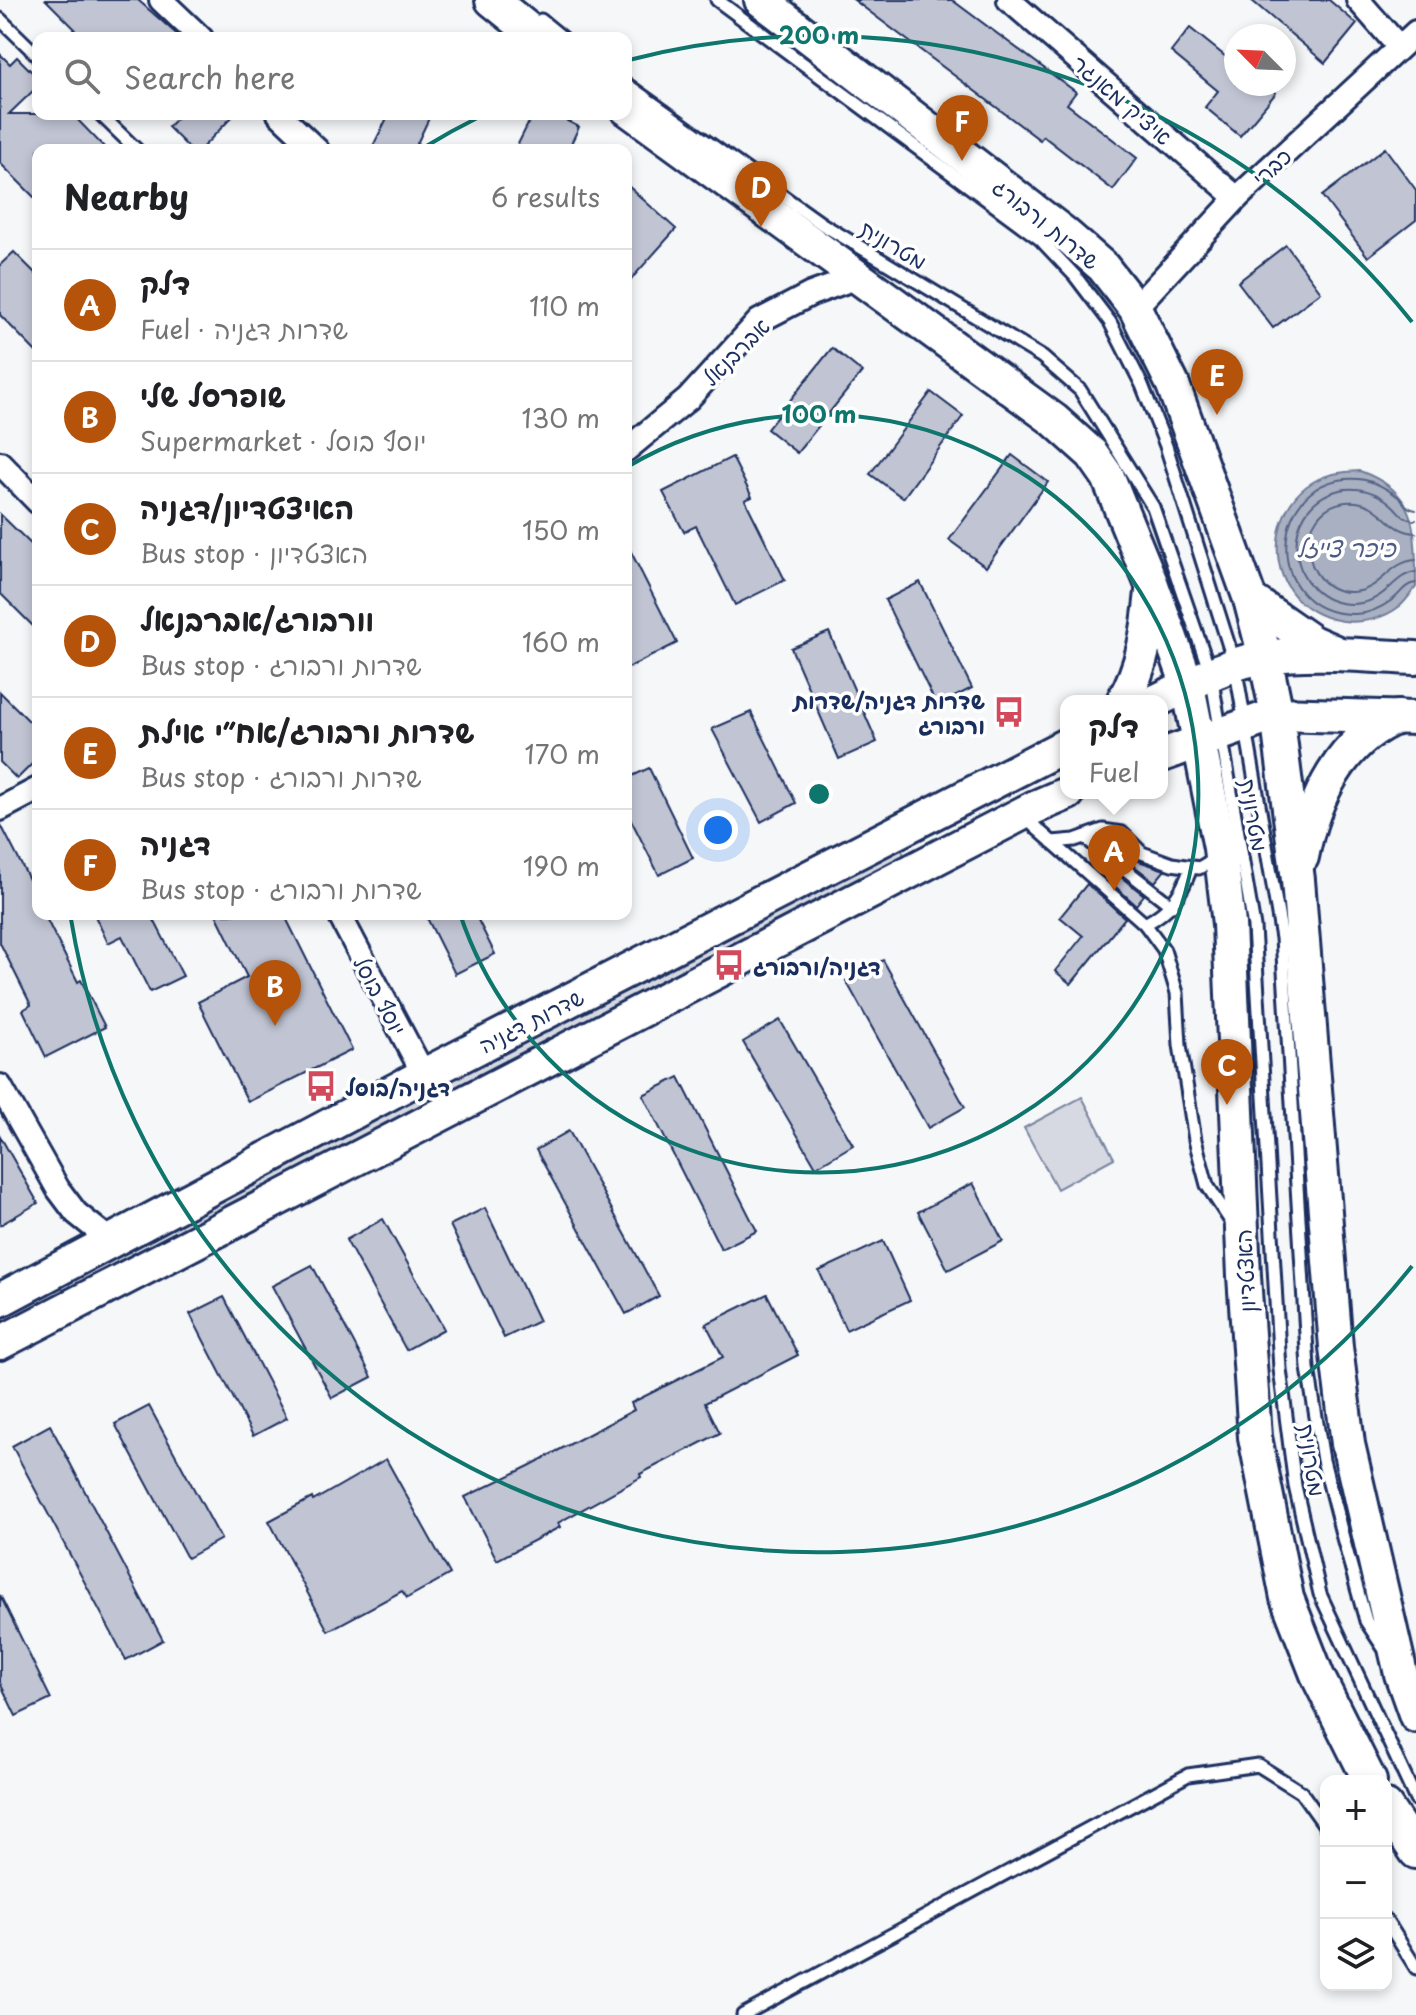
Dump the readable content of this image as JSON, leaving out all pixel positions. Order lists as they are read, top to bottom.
{
  "streets": {
    "main road": ["שדרות ורבורג", "שדרות דגניה", "האצטדיון"],
    "street": [
      "איציק מאנגר",
      "כברי",
      "אברבנאל",
      "יוסף בוסל"
    ],
    "lane": ["מטרונית"]
  },
  "crossings": [
    ["איציק מאנגר", "כברי"],
    ["כברי", "שדרות ורבורג"],
    ["מטרונית", "האצטדיון"],
    ["יוסף בוסל", "שדרות דגניה"]
  ],
  "water": ["כיכר צייזל"],
  "places": {
    "bus stop": ["שדרות דגניה/שדרות ורבורג", "דגניה/ורבורג", "דגניה/בוסל"]
  },
  "north": "top left",
  "page": {
    "search": "Search here",
    "pins": [
      "F",
      "D",
      "E",
      "A",
      "B",
      "C"
    ],
    "heading": ["Nearby", "6 results"],
    "list": [
      {
        "mark": "A",
        "name": "דלק",
        "note": "Fuel · שדרות דגניה",
        "value": "110 m"
      },
      {
        "mark": "B",
        "name": "שופרסל שלי",
        "note": "Supermarket · יוסף בוסל",
        "value": "130 m"
      },
      {
        "mark": "C",
        "name": "האיצטדיון/דגניה",
        "note": "Bus stop · האצטדיון",
        "value": "150 m"
      },
      {
        "mark": "D",
        "name": "וורבורג/אברבנאל",
        "note": "Bus stop · שדרות ורבורג",
        "value": "160 m"
      },
      {
        "mark": "E",
        "name": "שדרות ורבורג/אח״י אילת",
        "note": "Bus stop · שדרות ורבורג",
        "value": "170 m"
      },
      {
        "mark": "F",
        "name": "דגניה",
        "note": "Bus stop · שדרות ורבורג",
        "value": "190 m"
      }
    ],
    "popup": ["דלק", "Fuel"],
    "map_buttons": ["+", "−"]
  },
  "rings": ["200 m", "100 m"]
}
